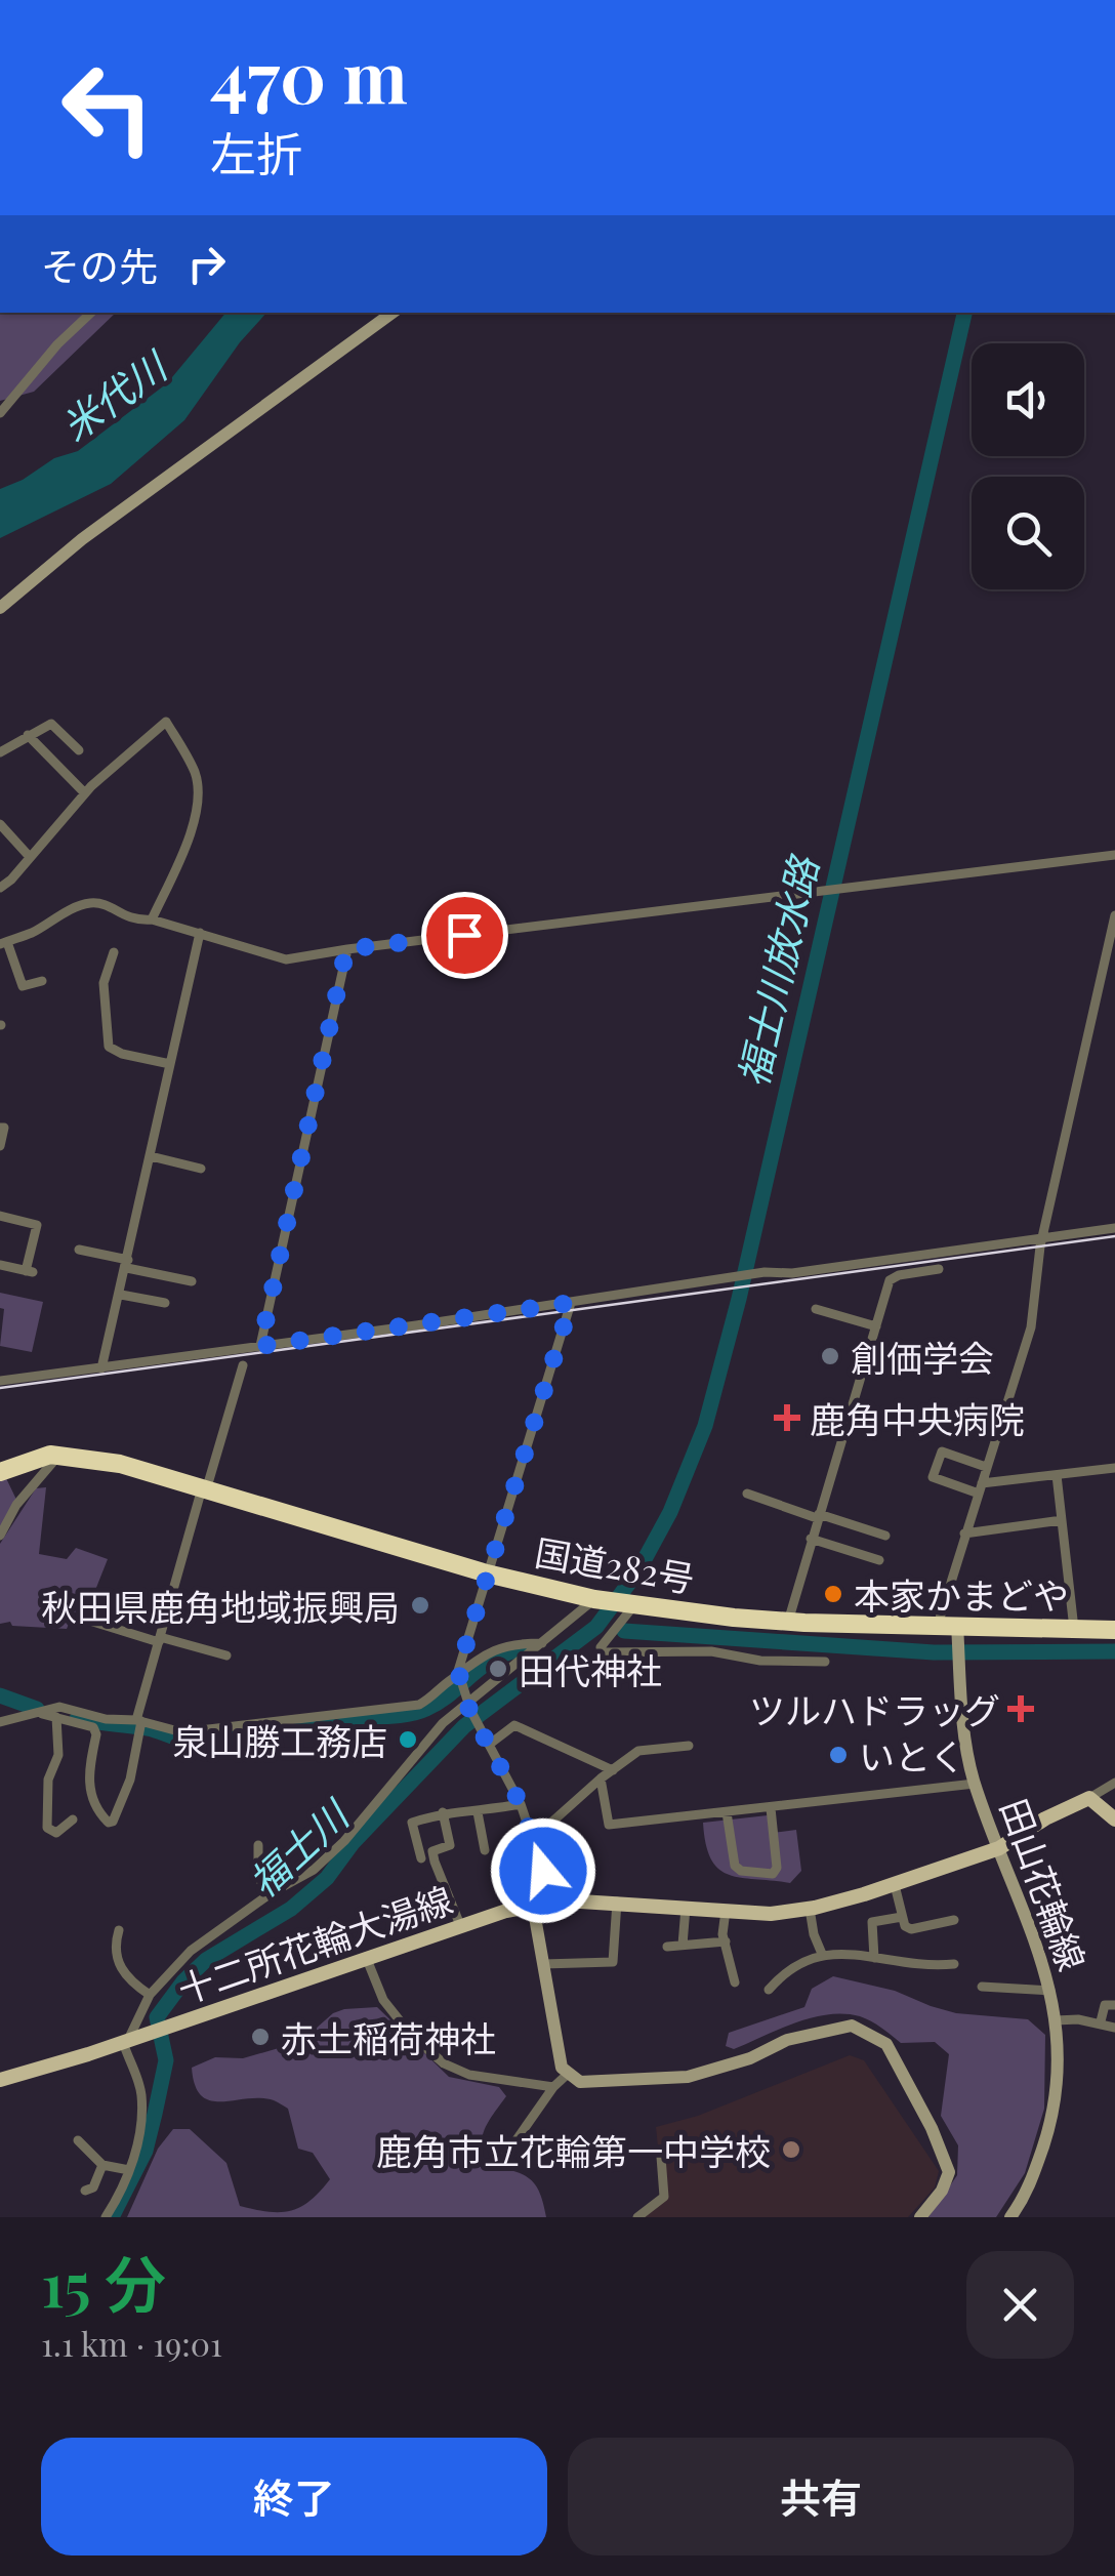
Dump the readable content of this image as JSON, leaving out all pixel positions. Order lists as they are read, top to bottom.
{
  "streets": {
    "highway": ["国道282号"],
    "main road": ["十二所花輪大湯線"],
    "street": ["田山花輪線"]
  },
  "crossings": [
    ["国道282号", "田山花輪線"],
    ["田山花輪線", "十二所花輪大湯線"]
  ],
  "water": ["米代川", "福士川放水路", "福士川"],
  "places": {
    "other": [
      "創価学会",
      "本家かまどや",
      "秋田県鹿角地域振興局",
      "田代神社",
      "泉山勝工務店",
      "いとく",
      "赤土稲荷神社",
      "鹿角市立花輪第一中学校"
    ],
    "health": ["鹿角中央病院", "ツルハドラッグ"]
  },
  "page": {
    "turn": ["470 m", "左折"],
    "then": "その先",
    "heading": ["15 分", "1.1 km · 19:01"],
    "buttons": ["終了", "共有"]
  }
}
